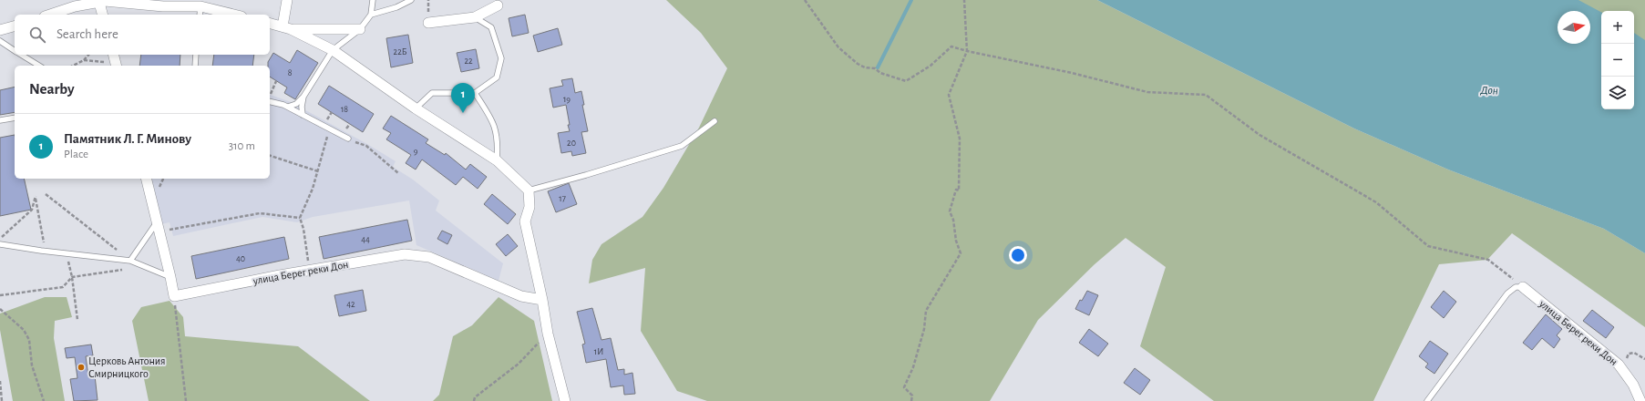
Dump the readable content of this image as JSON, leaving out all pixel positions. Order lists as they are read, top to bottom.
{
  "streets": {
    "street": ["улица Берег реки Дон"]
  },
  "water": ["Дон"],
  "places": ["Церковь Антония Смирницкого"],
  "house_numbers": [
    "22Б",
    "22",
    "8",
    "19",
    "18",
    "20",
    "9",
    "17",
    "44",
    "40",
    "42",
    "1И"
  ],
  "north": "right",
  "page": {
    "map_buttons": ["+", "−"],
    "search": "Search here",
    "heading": "Nearby",
    "pins": "1",
    "list": [
      {
        "mark": "1",
        "name": "Памятник Л. Г. Минову",
        "note": "Place",
        "value": "310 m"
      }
    ]
  }
}
